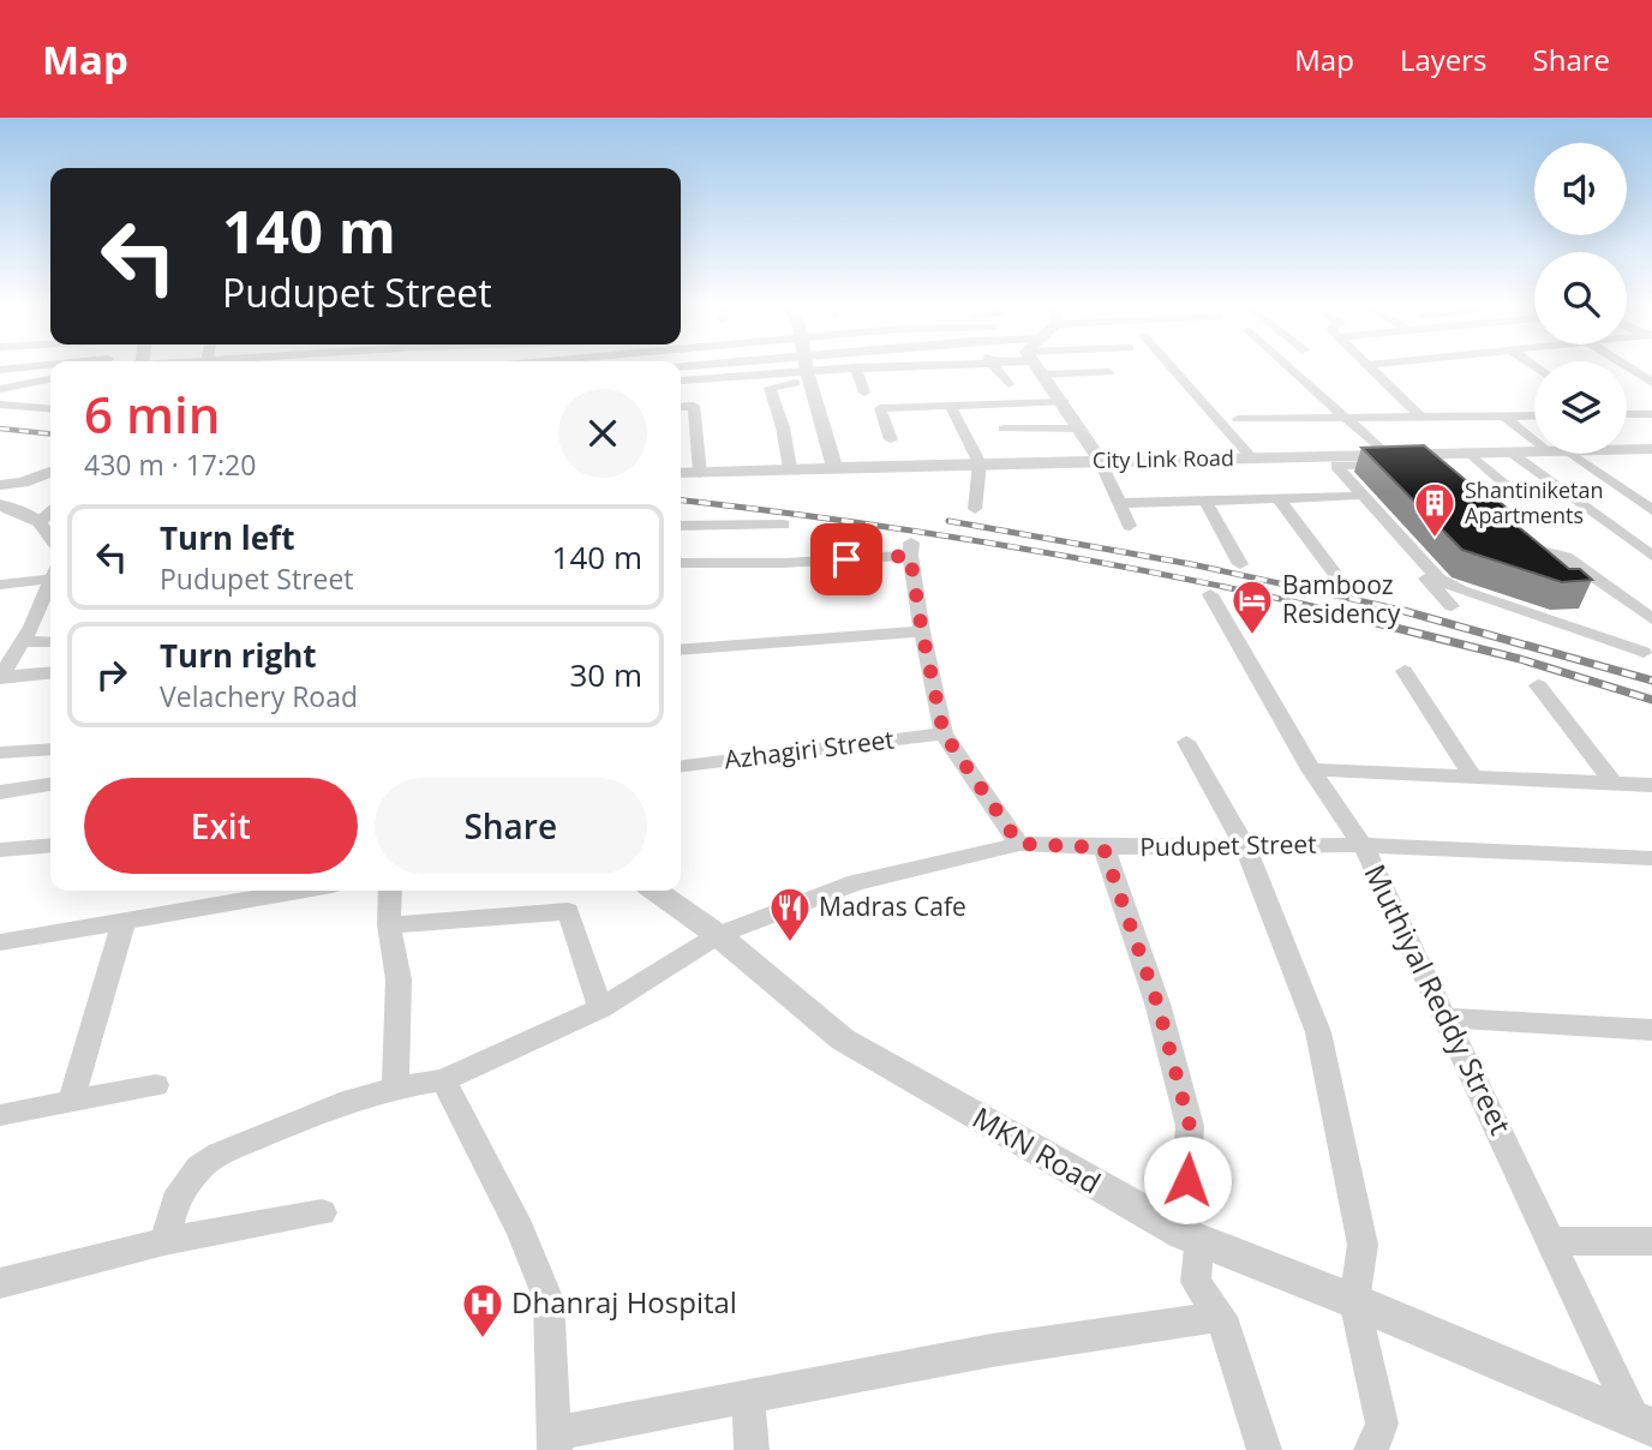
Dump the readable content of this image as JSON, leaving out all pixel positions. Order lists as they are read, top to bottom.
{
  "streets": {
    "street": [
      "City Link Road",
      "Azhagiri Street",
      "Pudupet Street",
      "Muthiyal Reddy Street",
      "MKN Road"
    ]
  },
  "crossings": [
    ["Pudupet Street", "Muthiyal Reddy Street"],
    ["Pudupet Street", "MKN Road"],
    ["Muthiyal Reddy Street", "MKN Road"]
  ],
  "places": {
    "building": ["Shantiniketan Apartments"],
    "hotel": ["Bambooz Residency"],
    "restaurant": ["Madras Cafe"],
    "hospital": ["Dhanraj Hospital"]
  },
  "page": {
    "header": "Map",
    "nav": ["Map", "Layers", "Share"],
    "turn": ["140 m", "Pudupet Street"],
    "heading": ["6 min", "430 m · 17:20"],
    "list": [
      {
        "name": "Turn left",
        "note": "Pudupet Street",
        "value": "140 m"
      },
      {
        "name": "Turn right",
        "note": "Velachery Road",
        "value": "30 m"
      }
    ],
    "buttons": ["Exit", "Share"]
  }
}
